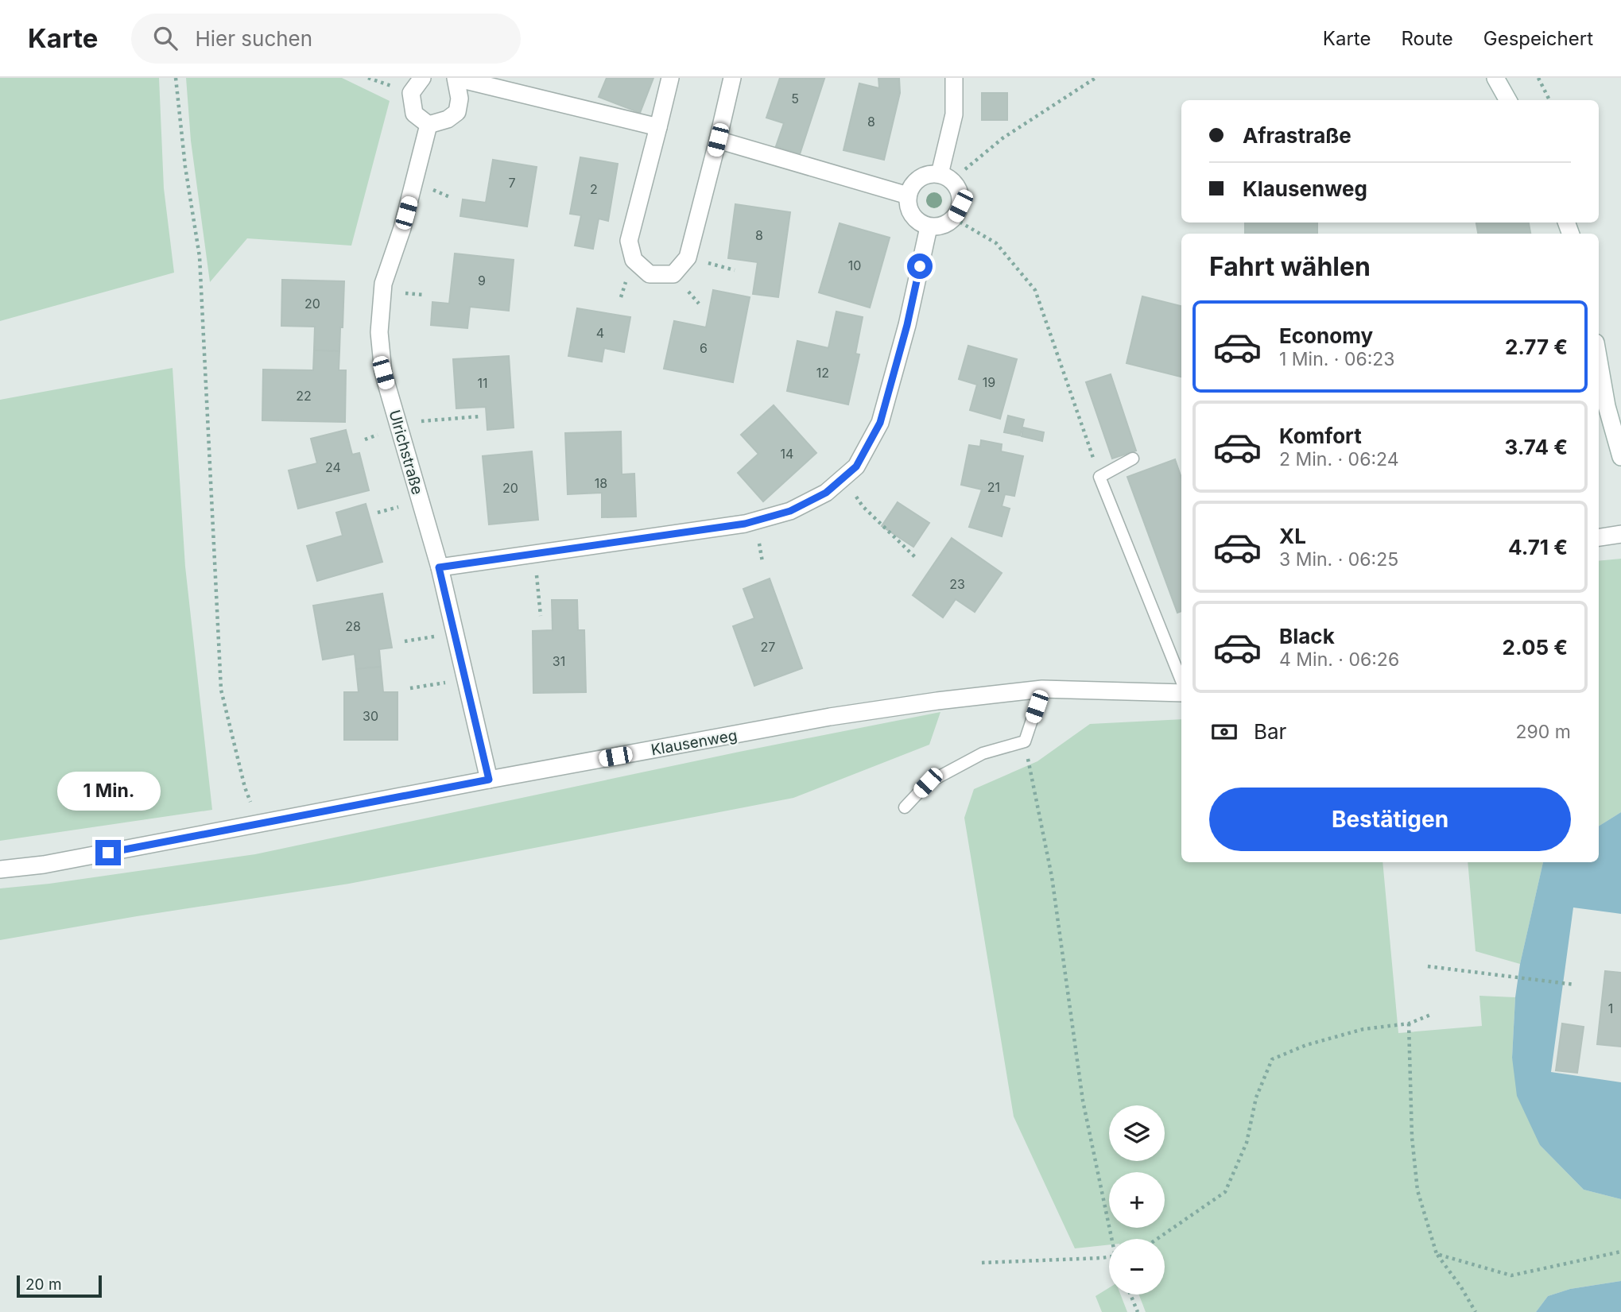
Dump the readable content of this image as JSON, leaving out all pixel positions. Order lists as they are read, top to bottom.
{
  "streets": {
    "street": ["Ulrichstraße", "Klausenweg"]
  },
  "crossings": [
    ["Ulrichstraße", "Klausenweg"]
  ],
  "house_numbers": [
    "5",
    "8",
    "7",
    "2",
    "8",
    "10",
    "9",
    "20",
    "4",
    "6",
    "12",
    "19",
    "11",
    "22",
    "14",
    "24",
    "18",
    "21",
    "20",
    "23",
    "28",
    "27",
    "31",
    "30",
    "1"
  ],
  "scale_bar": "20 m",
  "page": {
    "header": "Karte",
    "search": "Hier suchen",
    "nav": ["Karte", "Route", "Gespeichert"],
    "banner": ["Afrastraße", "Klausenweg"],
    "heading": "Fahrt wählen",
    "list": [
      {
        "name": "Economy",
        "note": "1 Min. · 06:23",
        "value": "2.77 €"
      },
      {
        "name": "Komfort",
        "note": "2 Min. · 06:24",
        "value": "3.74 €"
      },
      {
        "name": "XL",
        "note": "3 Min. · 06:25",
        "value": "4.71 €"
      },
      {
        "name": "Black",
        "note": "4 Min. · 06:26",
        "value": "2.05 €"
      }
    ],
    "pay": ["Bar", "290 m"],
    "bubble": "1 Min.",
    "buttons": "Bestätigen",
    "map_buttons": ["+", "−"],
    "scale": "20 m"
  }
}
